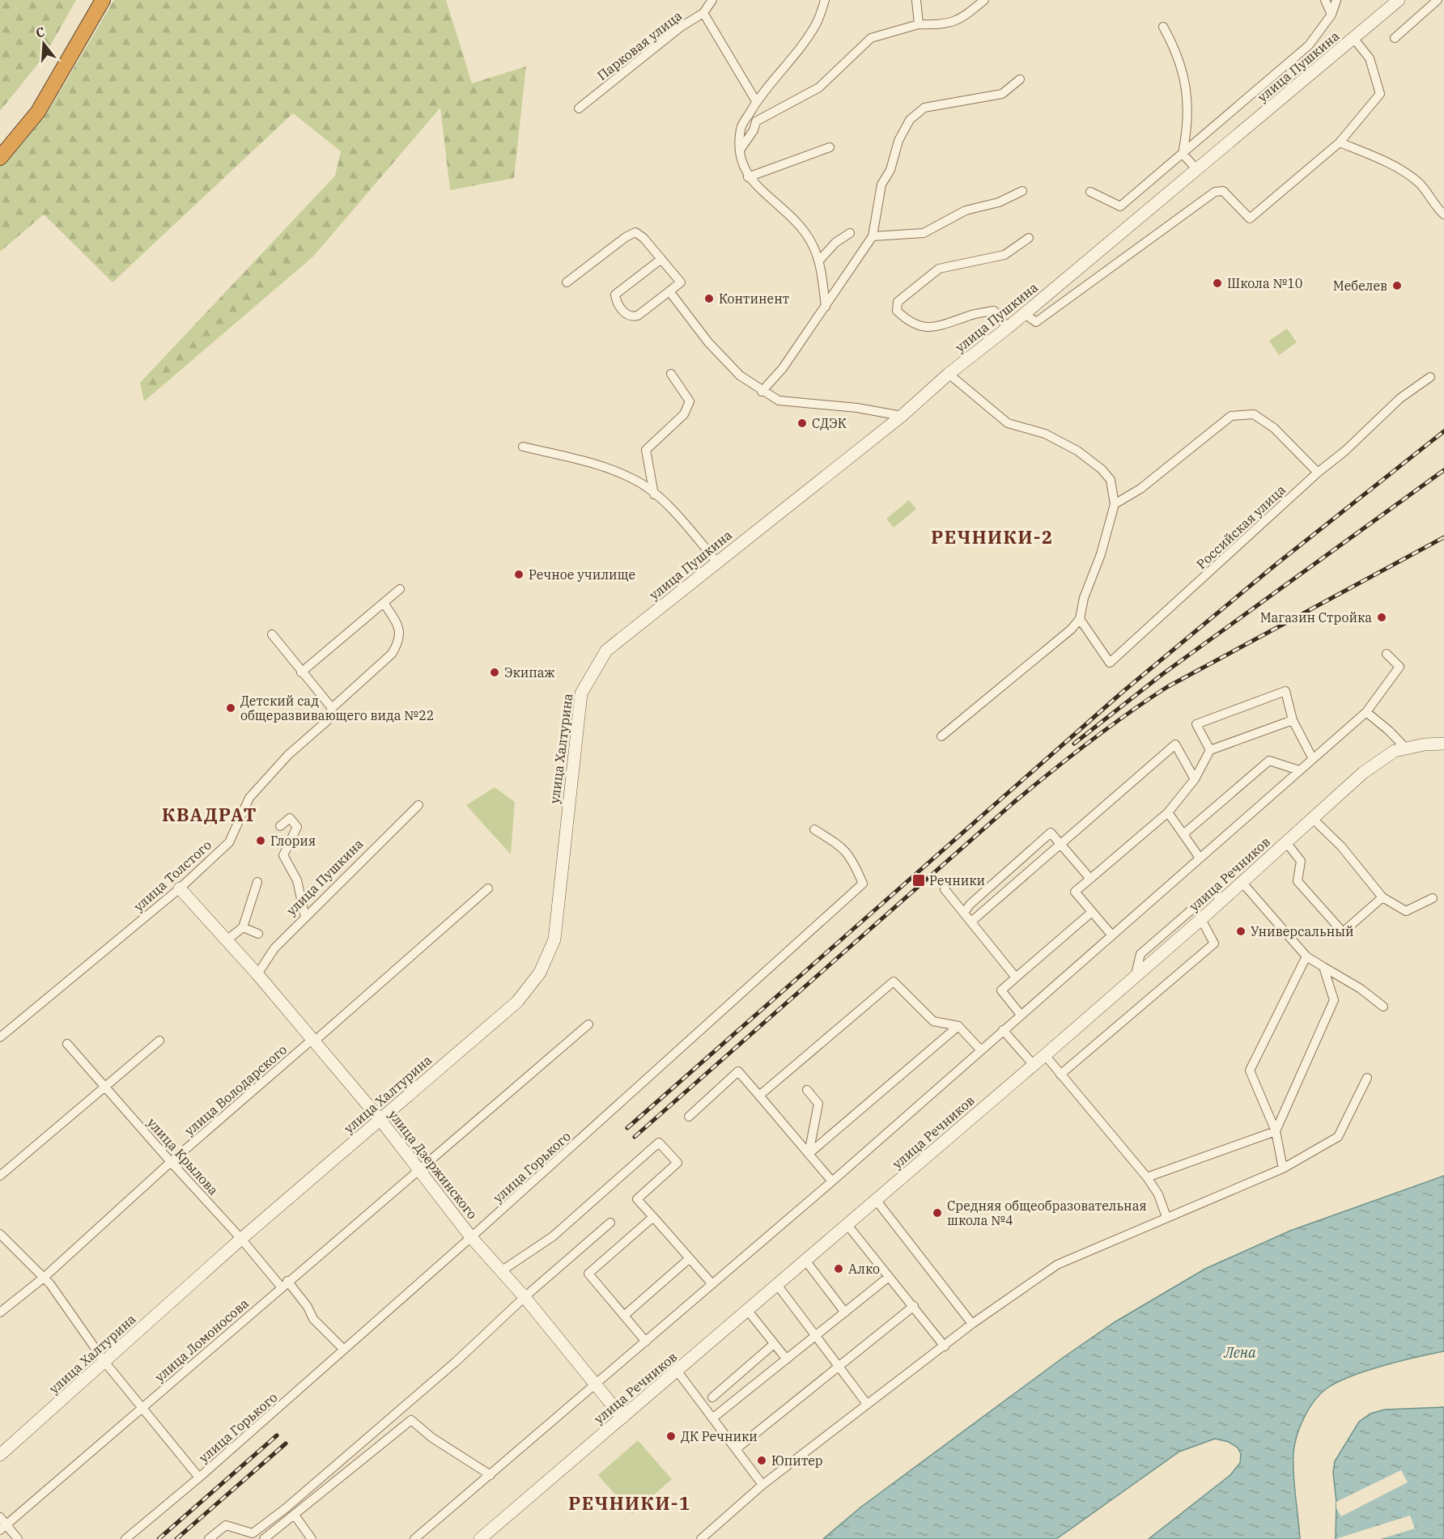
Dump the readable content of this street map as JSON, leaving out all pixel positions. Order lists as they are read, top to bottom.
{
  "streets": {
    "main road": [
      "улица Пушкина",
      "улица Халтурина",
      "улица Речников",
      "улица Дзержинского"
    ],
    "street": [
      "Парковая улица",
      "Российская улица",
      "улица Толстого",
      "улица Володарского",
      "улица Крылова",
      "улица Горького",
      "улица Ломоносова"
    ]
  },
  "crossings": [
    ["улица Пушкина", "улица Халтурина"],
    ["улица Пушкина", "улица Дзержинского"],
    ["улица Халтурина", "улица Крылова"],
    ["улица Халтурина", "улица Дзержинского"],
    ["улица Речников", "улица Дзержинского"],
    ["улица Толстого", "улица Дзержинского"],
    ["улица Володарского", "улица Крылова"],
    ["улица Володарского", "улица Дзержинского"],
    ["улица Крылова", "улица Горького"],
    ["улица Крылова", "улица Ломоносова"],
    ["улица Дзержинского", "улица Горького"],
    ["улица Дзержинского", "улица Ломоносова"]
  ],
  "districts": ["РЕЧНИКИ-2", "КВАДРАТ", "РЕЧНИКИ-1"],
  "water": ["Лена"],
  "places": {
    "other": [
      "Школа №10",
      "Мебелев",
      "Континент",
      "СДЭК",
      "Речное училище",
      "Магазин Стройка",
      "Экипаж",
      "Детский сад общеразвивающего вида №22",
      "Глория",
      "Универсальный",
      "Средняя общеобразовательная школа №4",
      "Алко",
      "ДК Речники",
      "Юпитер"
    ],
    "transit": ["Речники"]
  },
  "north": "top"
}
